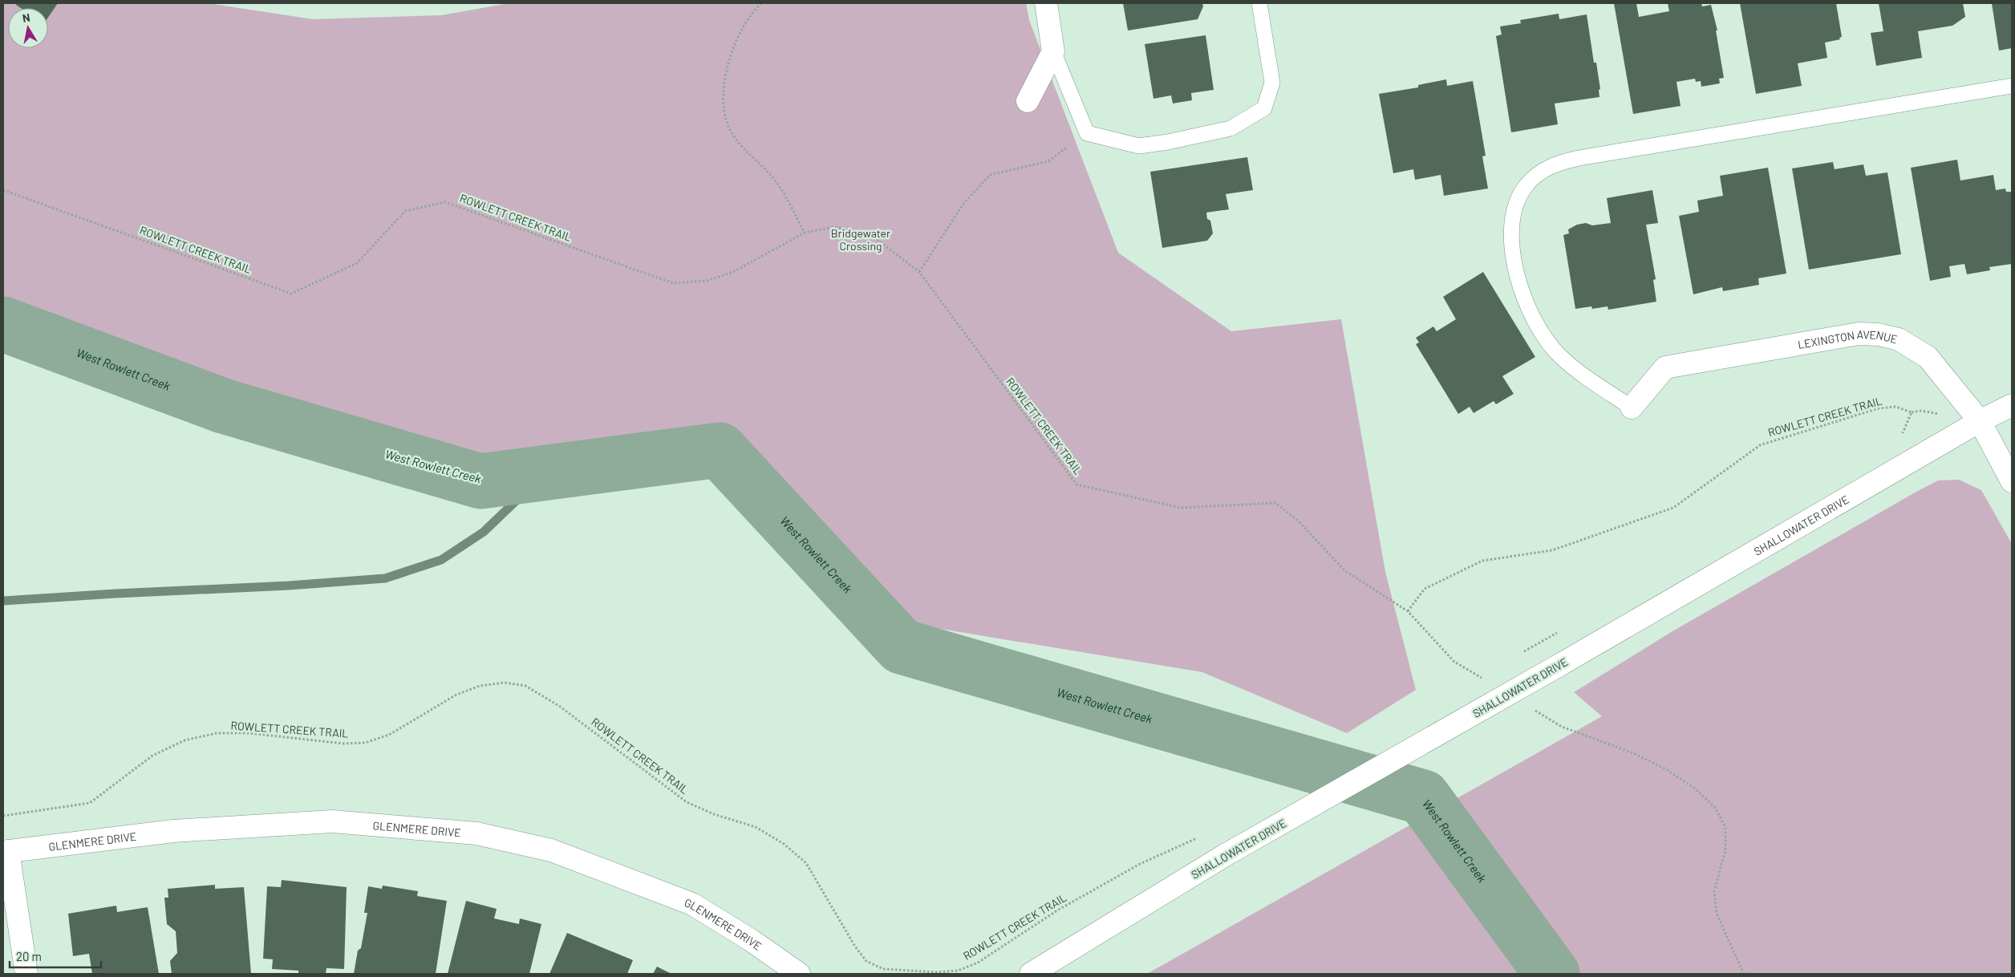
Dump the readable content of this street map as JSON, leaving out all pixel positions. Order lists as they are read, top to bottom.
{
  "streets": {
    "street": ["LEXINGTON AVENUE", "SHALLOWATER DRIVE", "GLENMERE DRIVE"],
    "path": ["ROWLETT CREEK TRAIL"]
  },
  "crossings": [
    ["LEXINGTON AVENUE", "SHALLOWATER DRIVE"]
  ],
  "water": ["West Rowlett Creek"],
  "parks": ["Bridgewater Crossing"],
  "scale_bar": "20 m",
  "north": "top"
}
